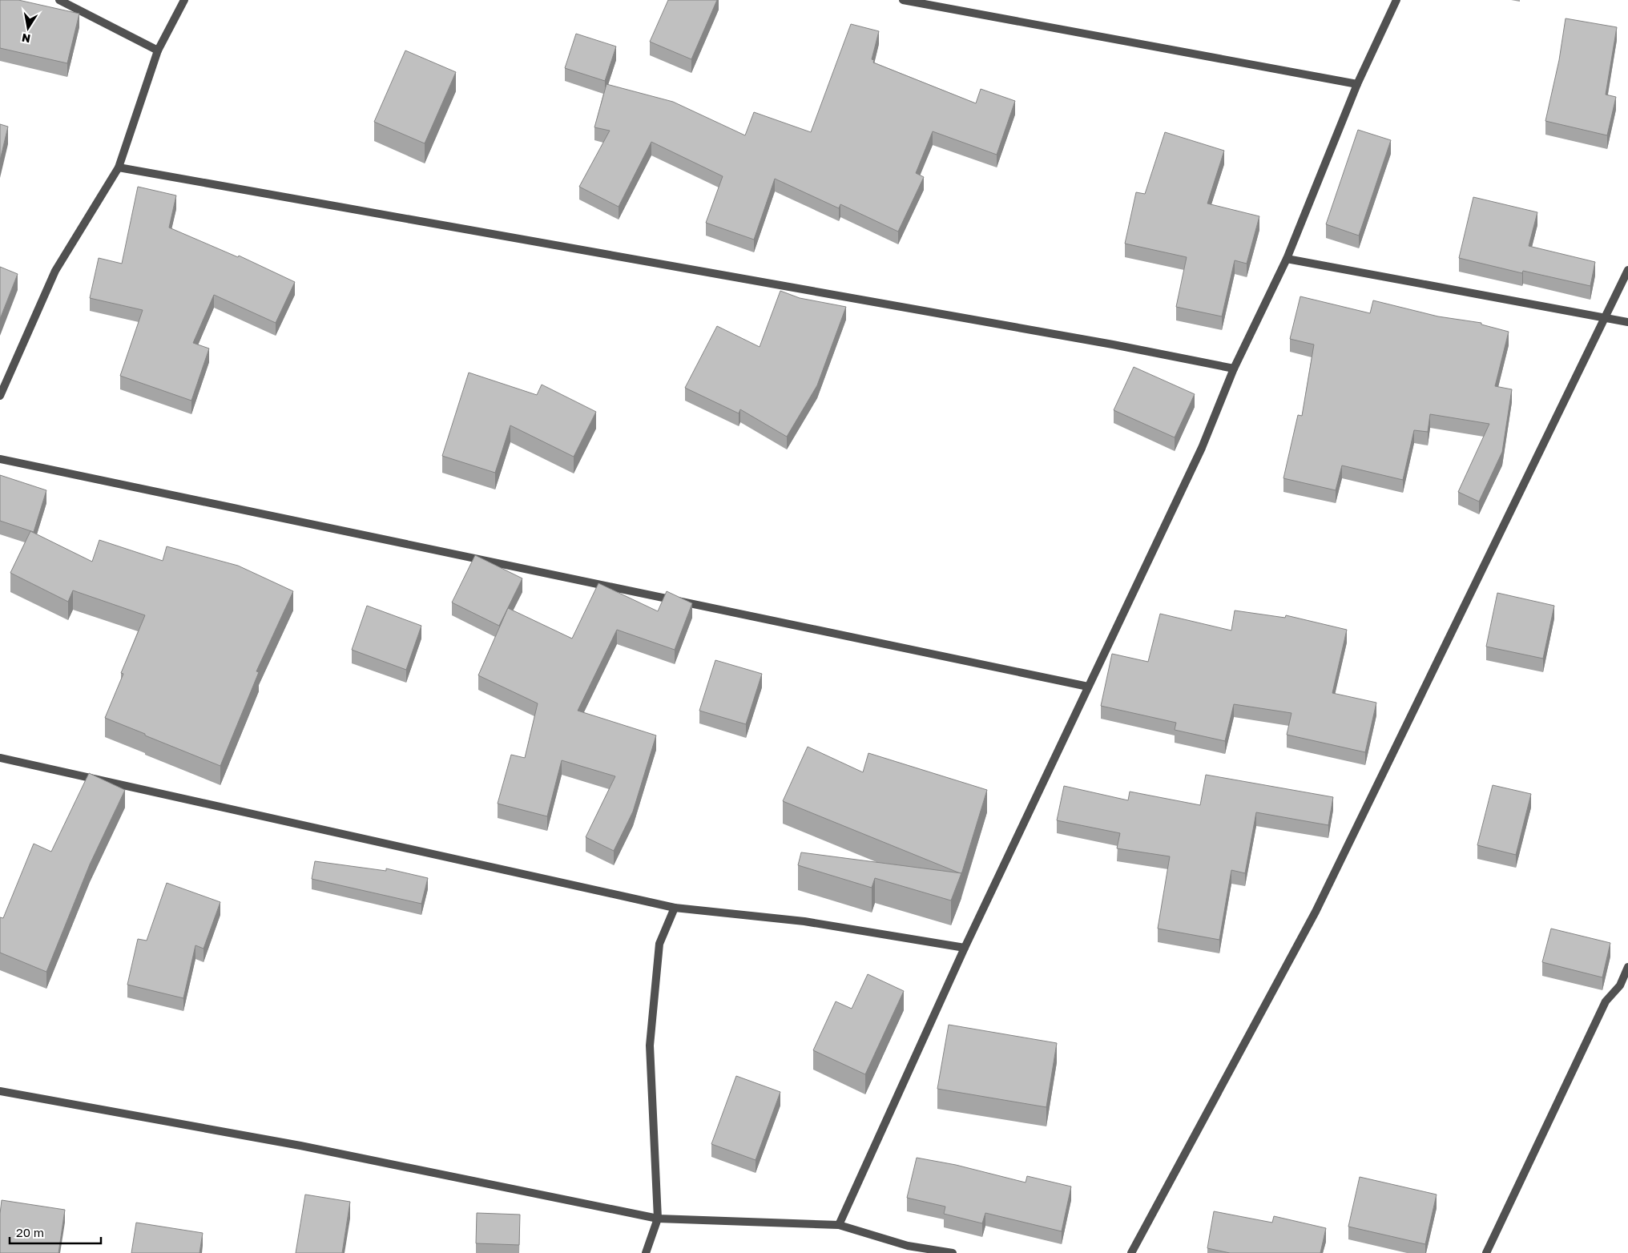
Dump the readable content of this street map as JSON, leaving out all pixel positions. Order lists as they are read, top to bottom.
{
  "scale_bar": "20 m",
  "north": "bottom"
}
